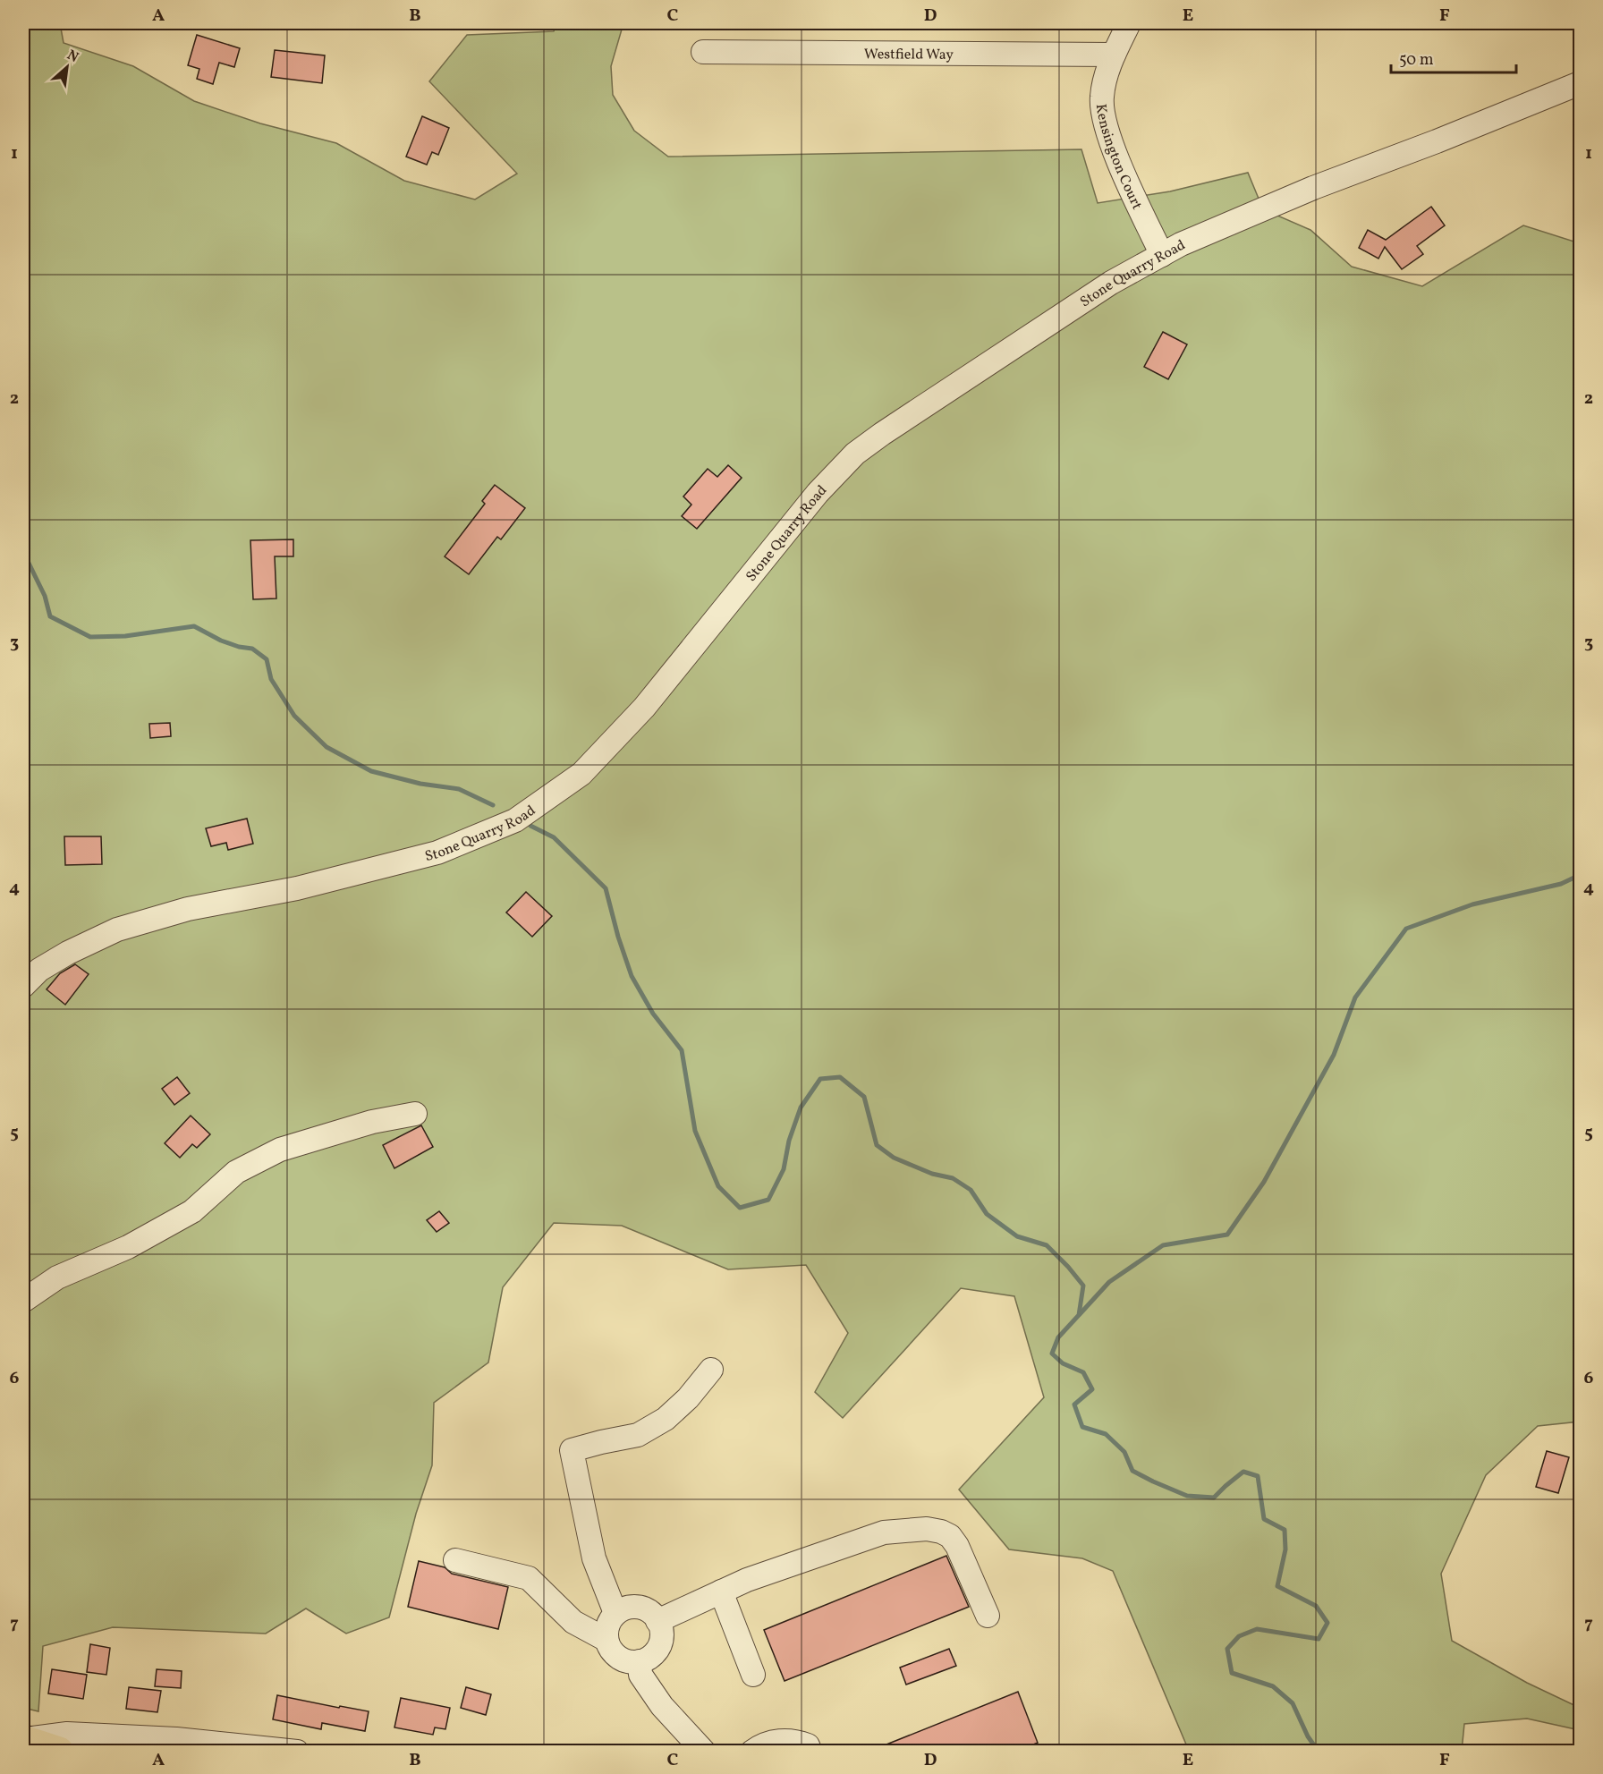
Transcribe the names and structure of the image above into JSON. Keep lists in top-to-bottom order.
{
  "streets": {
    "street": ["Westfield Way", "Kensington Court", "Stone Quarry Road"]
  },
  "crossings": [
    ["Westfield Way", "Kensington Court"],
    ["Kensington Court", "Stone Quarry Road"]
  ],
  "scale_bar": "50 m",
  "north": "top right",
  "grid": {
    "columns": [
      "A",
      "B",
      "C",
      "D",
      "E",
      "F"
    ],
    "rows": [
      "1",
      "2",
      "3",
      "4",
      "5",
      "6",
      "7"
    ]
  }
}
